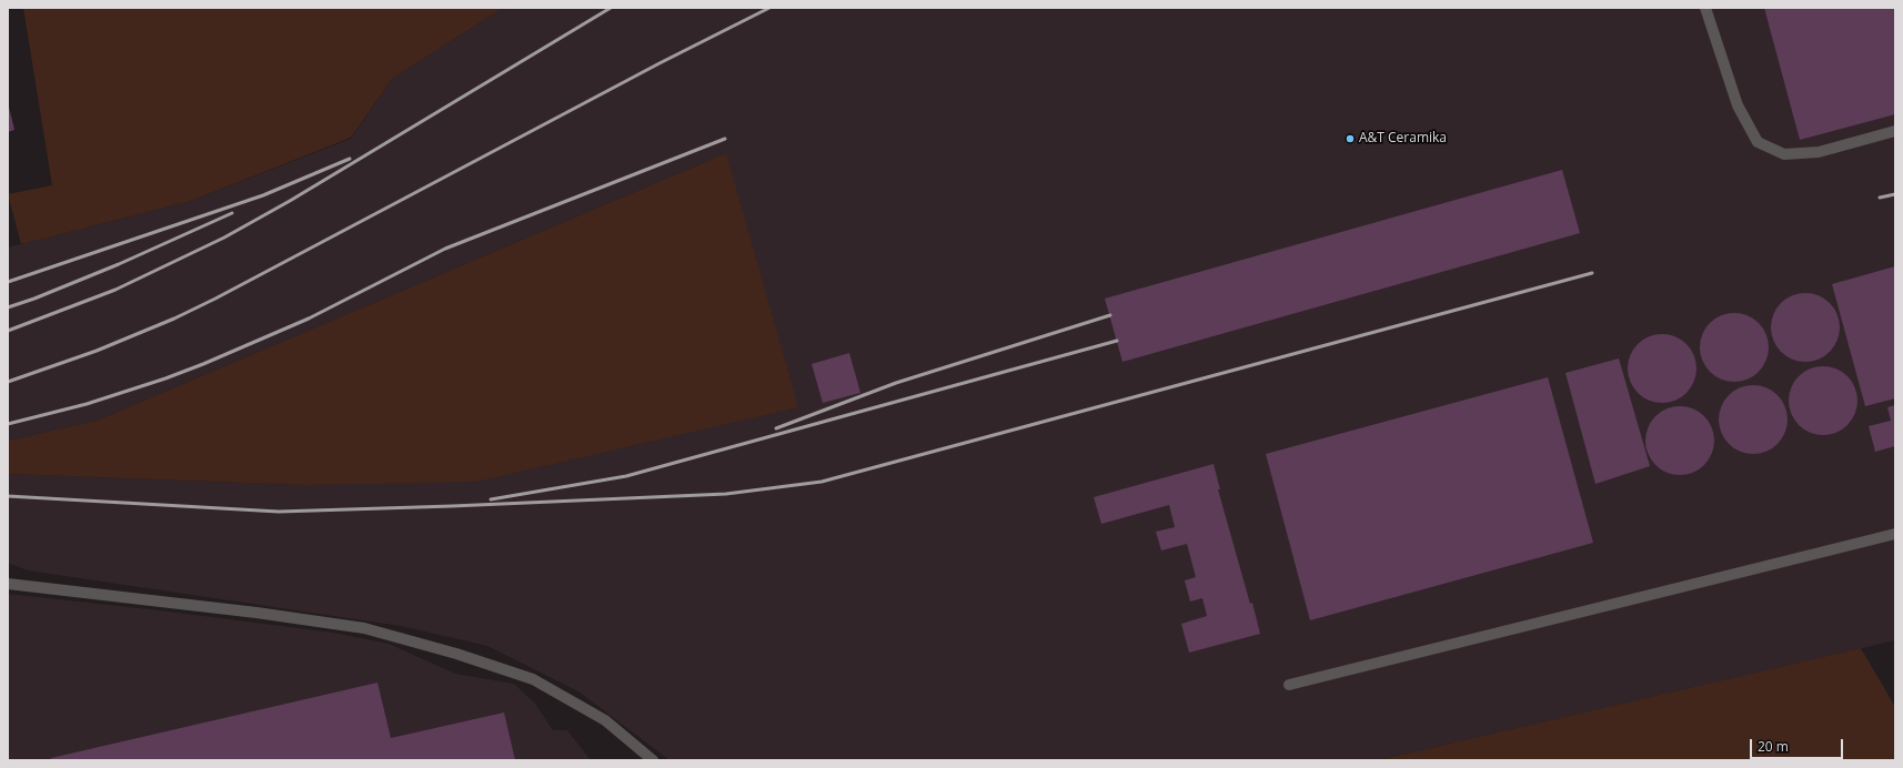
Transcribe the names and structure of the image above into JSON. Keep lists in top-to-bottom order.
{
  "places": ["A&T Ceramika"],
  "scale_bar": "20 m"
}
